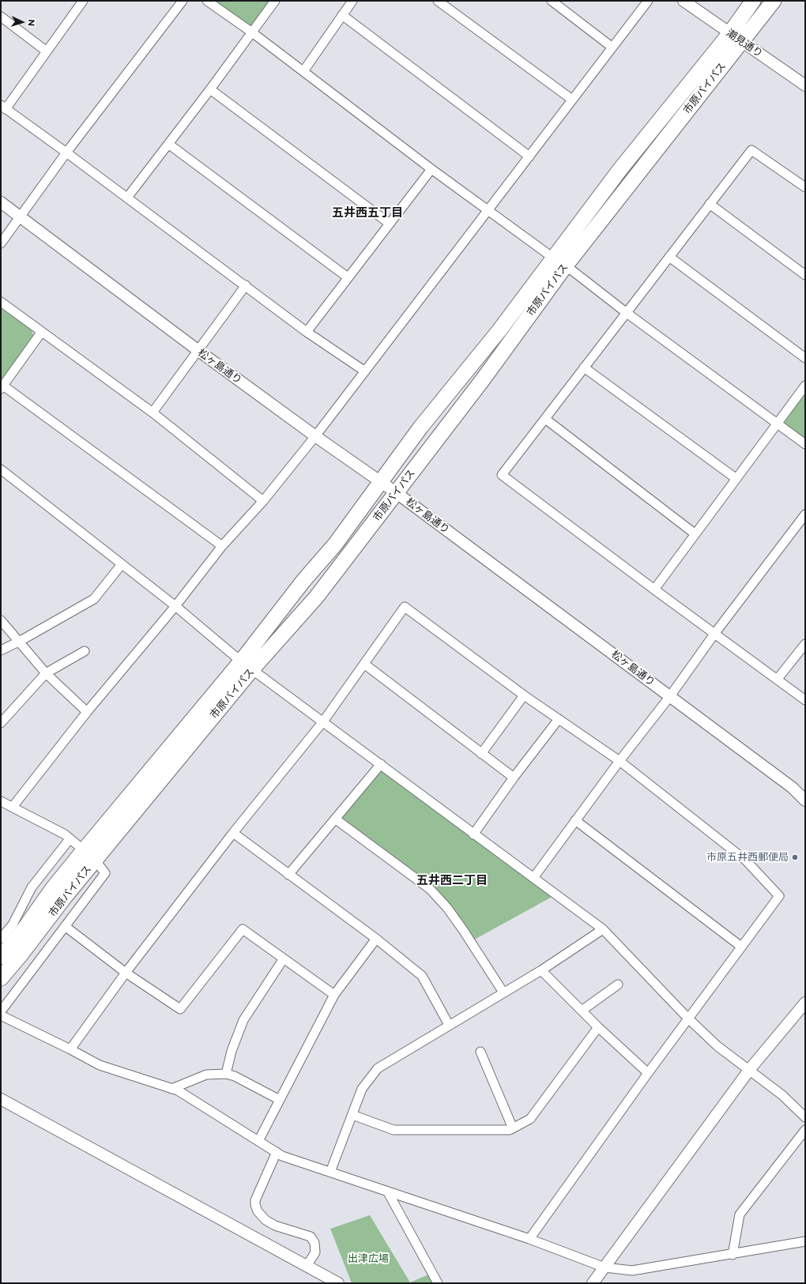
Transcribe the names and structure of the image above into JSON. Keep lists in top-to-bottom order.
{
  "streets": {
    "highway": ["市原バイパス"],
    "street": ["潮見通り", "松ヶ島通り"]
  },
  "crossings": [
    ["潮見通り", "市原バイパス"],
    ["市原バイパス", "松ヶ島通り"]
  ],
  "districts": ["五井西五丁目", "五井西二丁目"],
  "parks": ["出津広場"],
  "places": ["市原五井西郵便局"],
  "north": "right"
}
